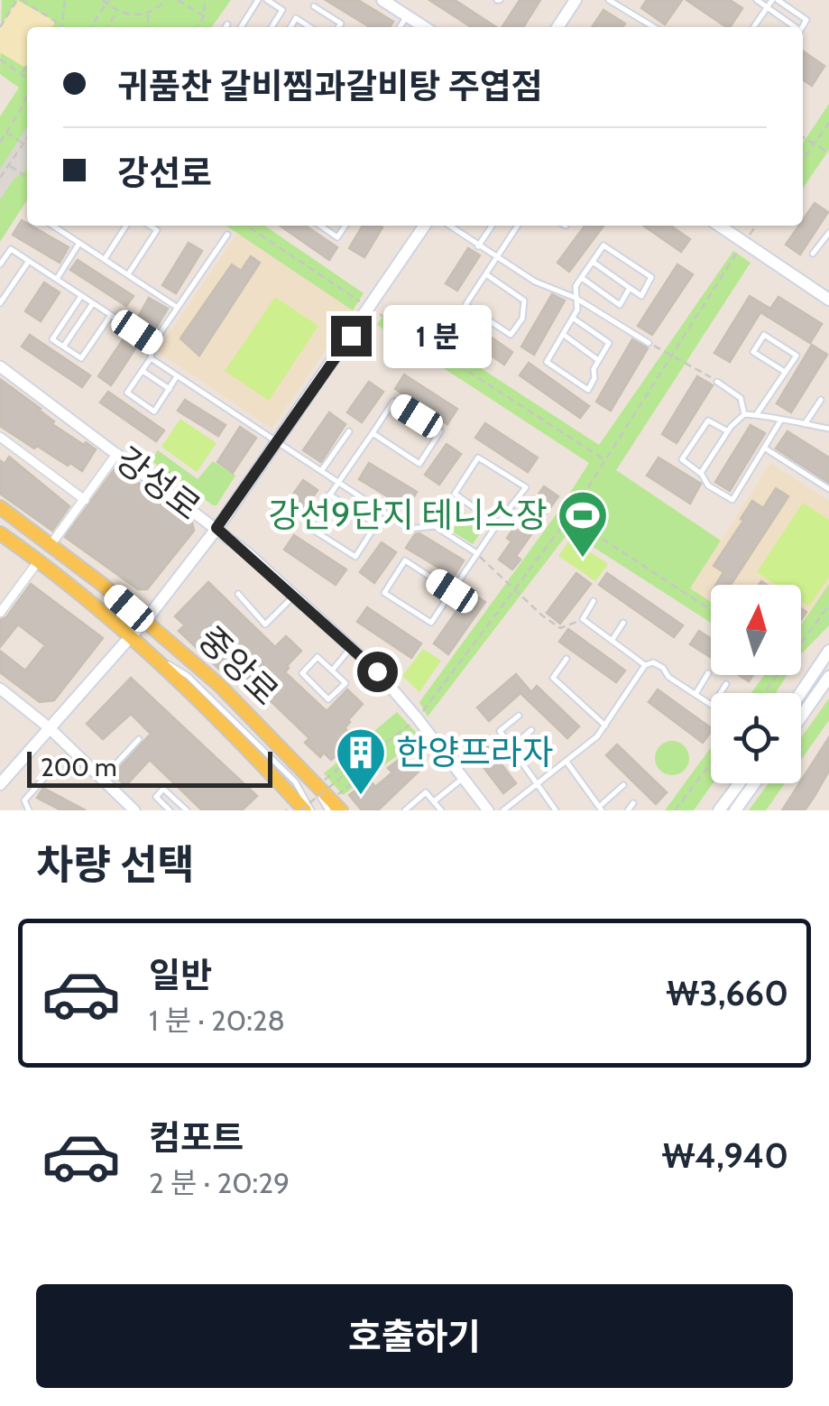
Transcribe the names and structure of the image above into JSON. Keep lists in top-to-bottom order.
{
  "streets": {
    "main road": ["중앙로"],
    "street": ["강성로"]
  },
  "places": {
    "sports": ["강선9단지 테니스장"],
    "building": ["한양프라자"]
  },
  "scale_bar": "200 m",
  "north": "top",
  "page": {
    "banner": ["귀품찬 갈비찜과갈비탕 주엽점", "강선로"],
    "bubble": "1 분",
    "scale": "200 m",
    "heading": "차량 선택",
    "list": [
      {
        "name": "일반",
        "note": "1 분 · 20:28",
        "value": "₩3,660"
      },
      {
        "name": "컴포트",
        "note": "2 분 · 20:29",
        "value": "₩4,940"
      }
    ],
    "buttons": "호출하기"
  }
}
